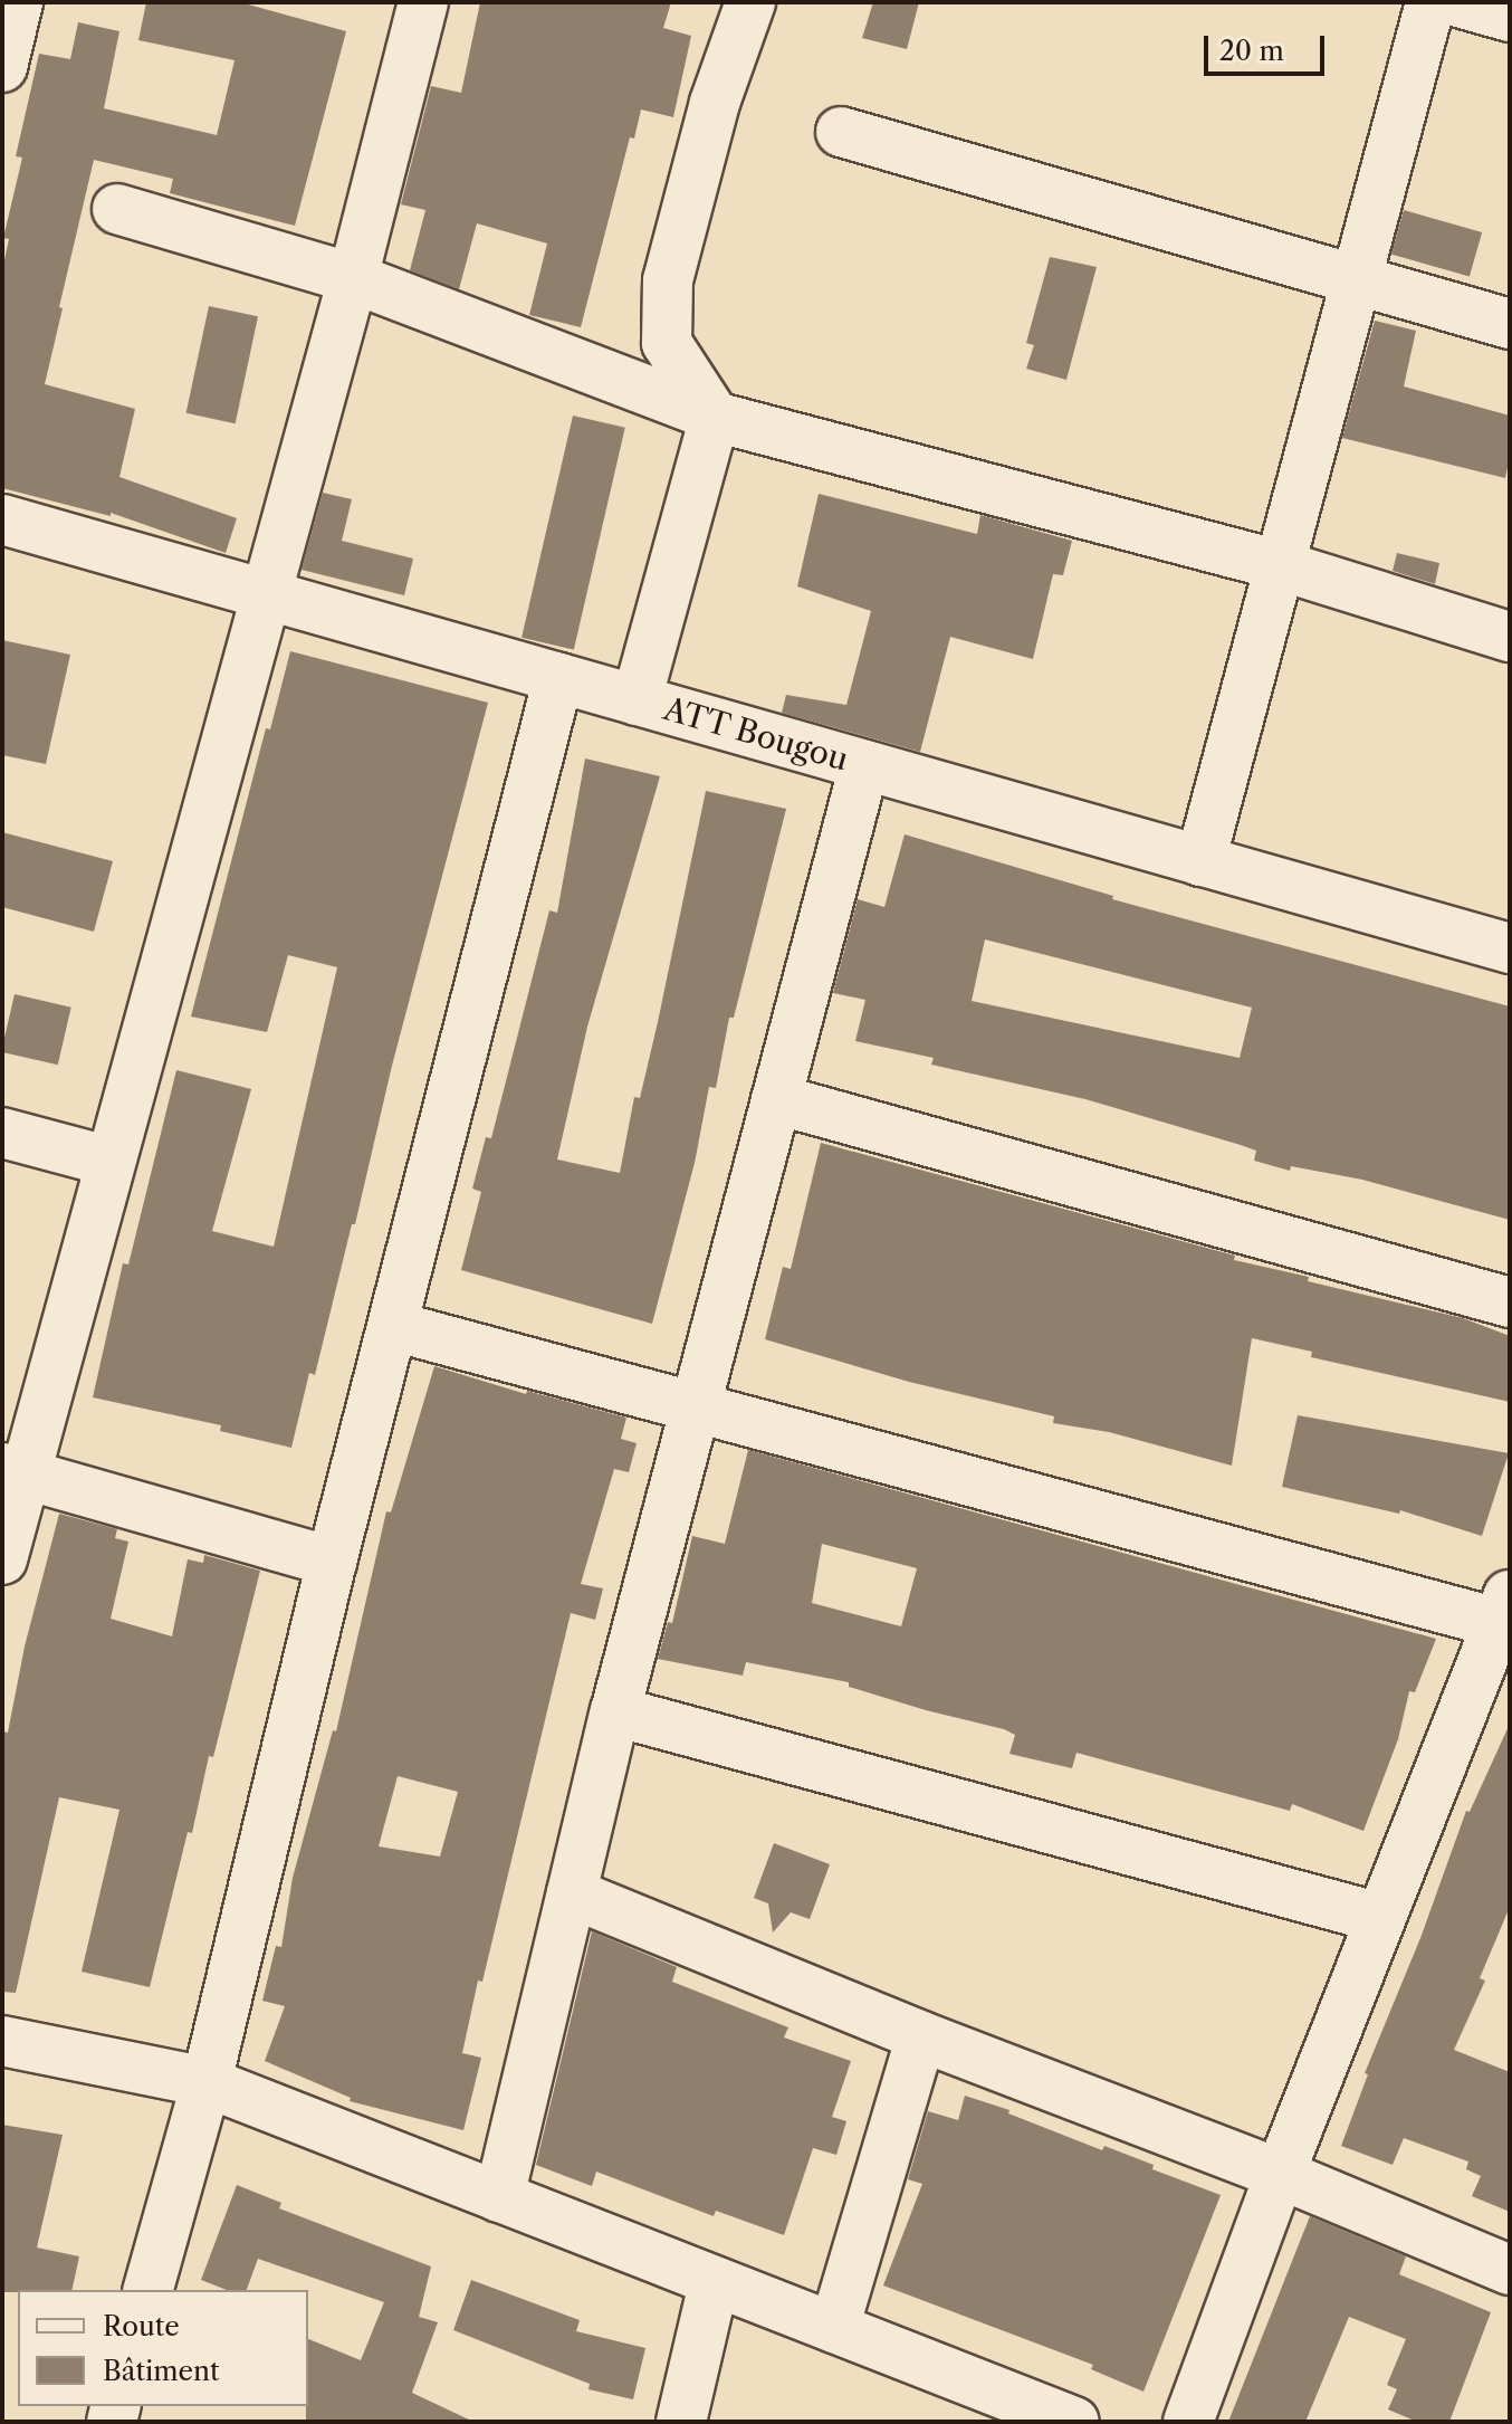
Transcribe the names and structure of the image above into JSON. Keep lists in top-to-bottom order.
{
  "streets": {
    "street": ["ATT Bougou"]
  },
  "legend": ["Route", "Bâtiment"],
  "scale_bar": "20 m"
}
